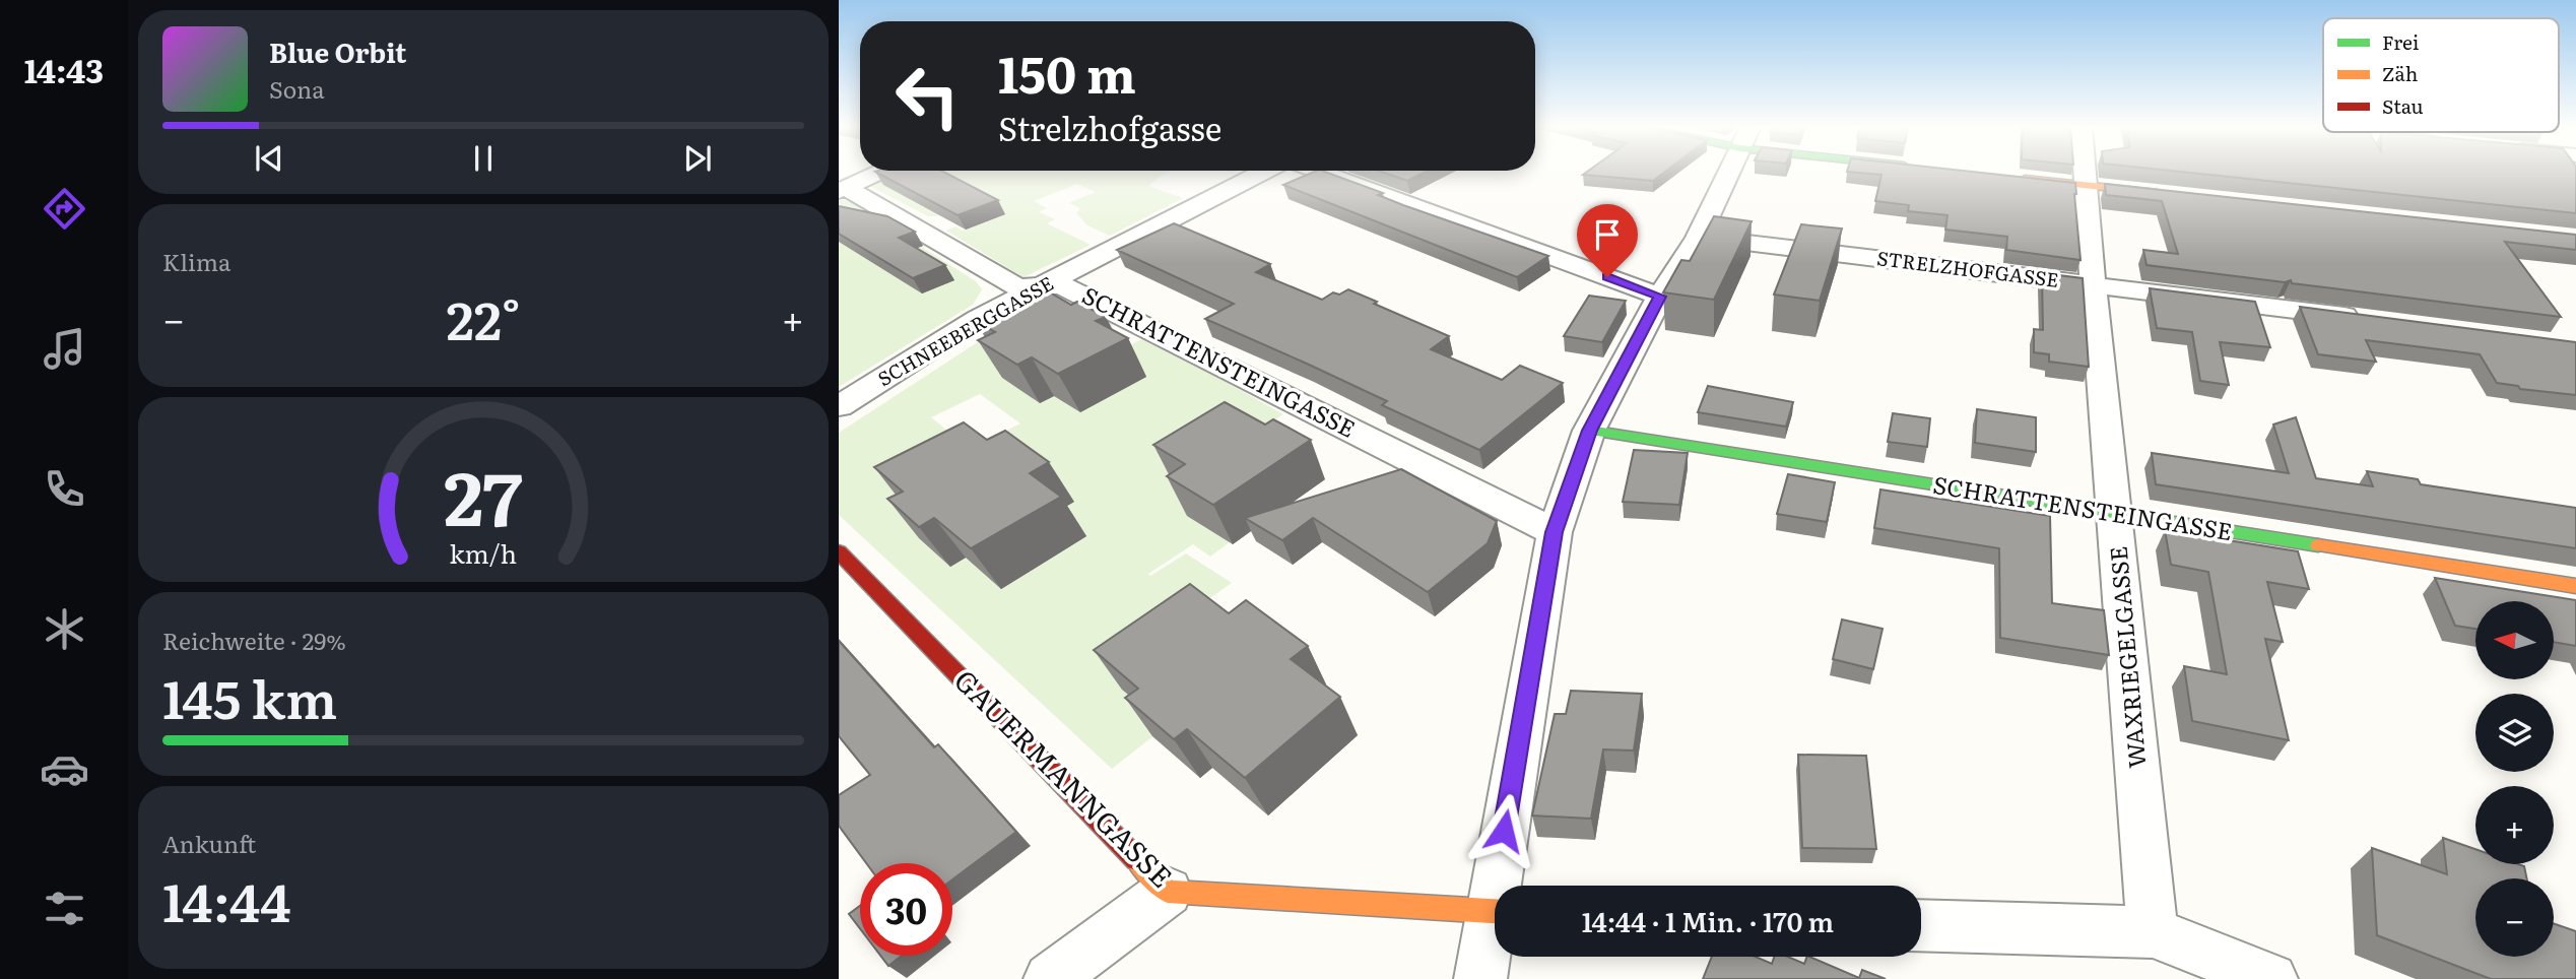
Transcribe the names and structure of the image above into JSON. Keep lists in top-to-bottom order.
{
  "streets": {
    "street": [
      "STRELZHOFGASSE",
      "SCHNEEBERGGASSE",
      "SCHRATTENSTEINGASSE",
      "WAXRIEGELGASSE",
      "GAUERMANNGASSE"
    ]
  },
  "crossings": [
    ["STRELZHOFGASSE", "WAXRIEGELGASSE"],
    ["SCHNEEBERGGASSE", "SCHRATTENSTEINGASSE"],
    ["SCHRATTENSTEINGASSE", "WAXRIEGELGASSE"]
  ],
  "legend": ["Frei", "Zäh", "Stau"],
  "north": "left",
  "page": {
    "tabs": "14:43",
    "turn": ["150 m", "Strelzhofgasse"],
    "song": ["Blue Orbit", "Sona"],
    "tile": [
      "Klima",
      ["Reichweite · 29%", "145 km"],
      ["Ankunft", "14:44"]
    ],
    "heat": ["−", "22°", "+"],
    "map_buttons": ["+", "−"],
    "limit": "30",
    "trip": "14:44 · 1 Min. · 170 m",
    "gauge": ["27", "km/h"]
  }
}
